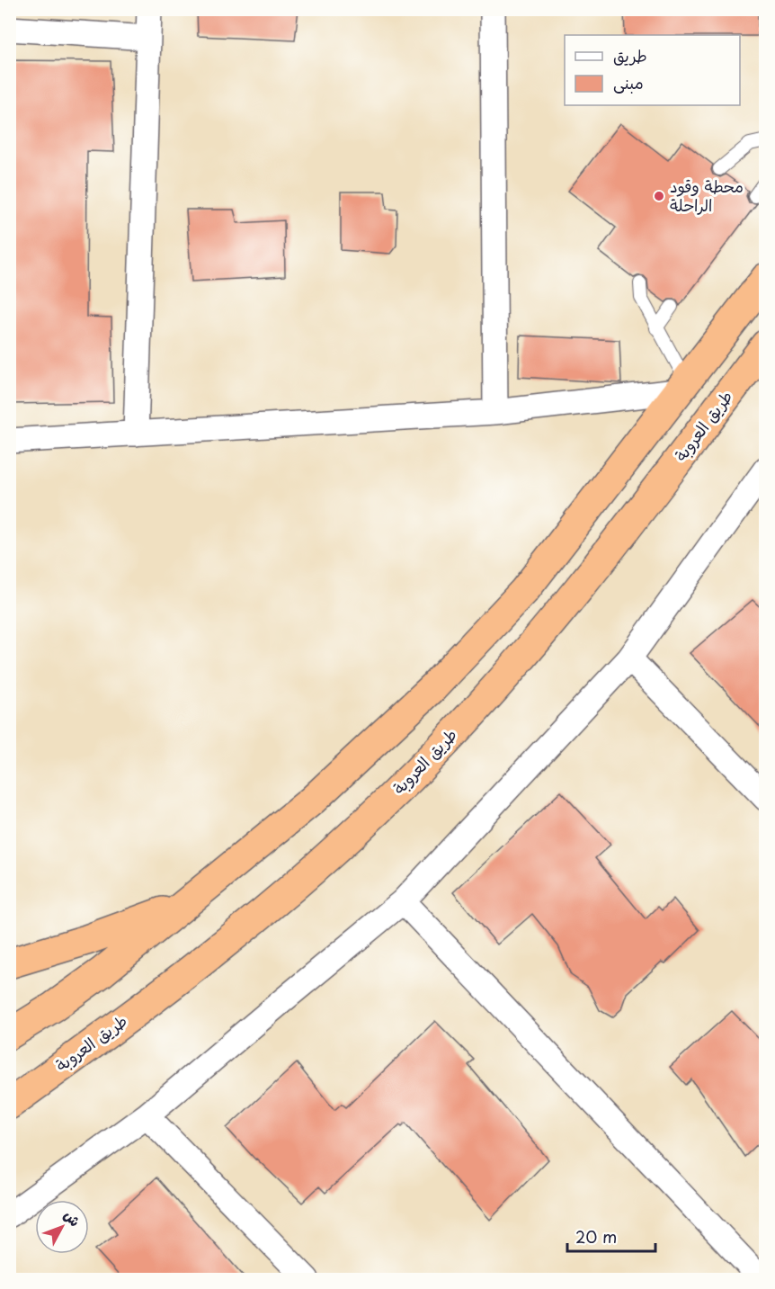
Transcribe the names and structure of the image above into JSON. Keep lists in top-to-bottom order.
{
  "streets": {
    "highway": ["طريق العروبة"]
  },
  "places": ["محطة وقود الراحلة"],
  "legend": ["طريق", "مبنى"],
  "scale_bar": "20 m",
  "north": "top right"
}
